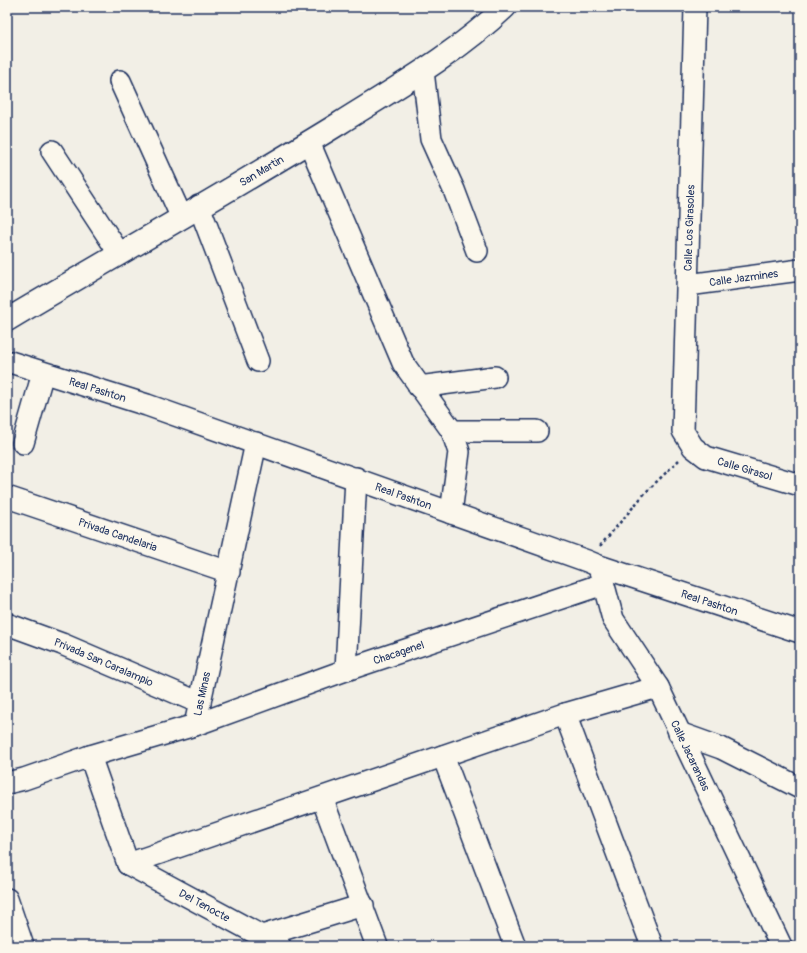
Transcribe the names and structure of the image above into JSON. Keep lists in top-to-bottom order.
{
  "streets": {
    "street": [
      "San Martin",
      "Calle Los Girasoles",
      "Calle Jazmines",
      "Real Pashton",
      "Calle Girasol",
      "Privada Candelaria",
      "Chacagenel",
      "Privada San Caralampio",
      "Las Minas",
      "Calle Jacarandas",
      "Del Tenocte"
    ]
  },
  "crossings": [
    ["Calle Los Girasoles", "Calle Jazmines"],
    ["Calle Los Girasoles", "Calle Girasol"],
    ["Real Pashton", "Chacagenel"],
    ["Real Pashton", "Las Minas"],
    ["Real Pashton", "Calle Jacarandas"],
    ["Privada Candelaria", "Las Minas"],
    ["Chacagenel", "Las Minas"],
    ["Chacagenel", "Calle Jacarandas"],
    ["Privada San Caralampio", "Las Minas"]
  ]
}
